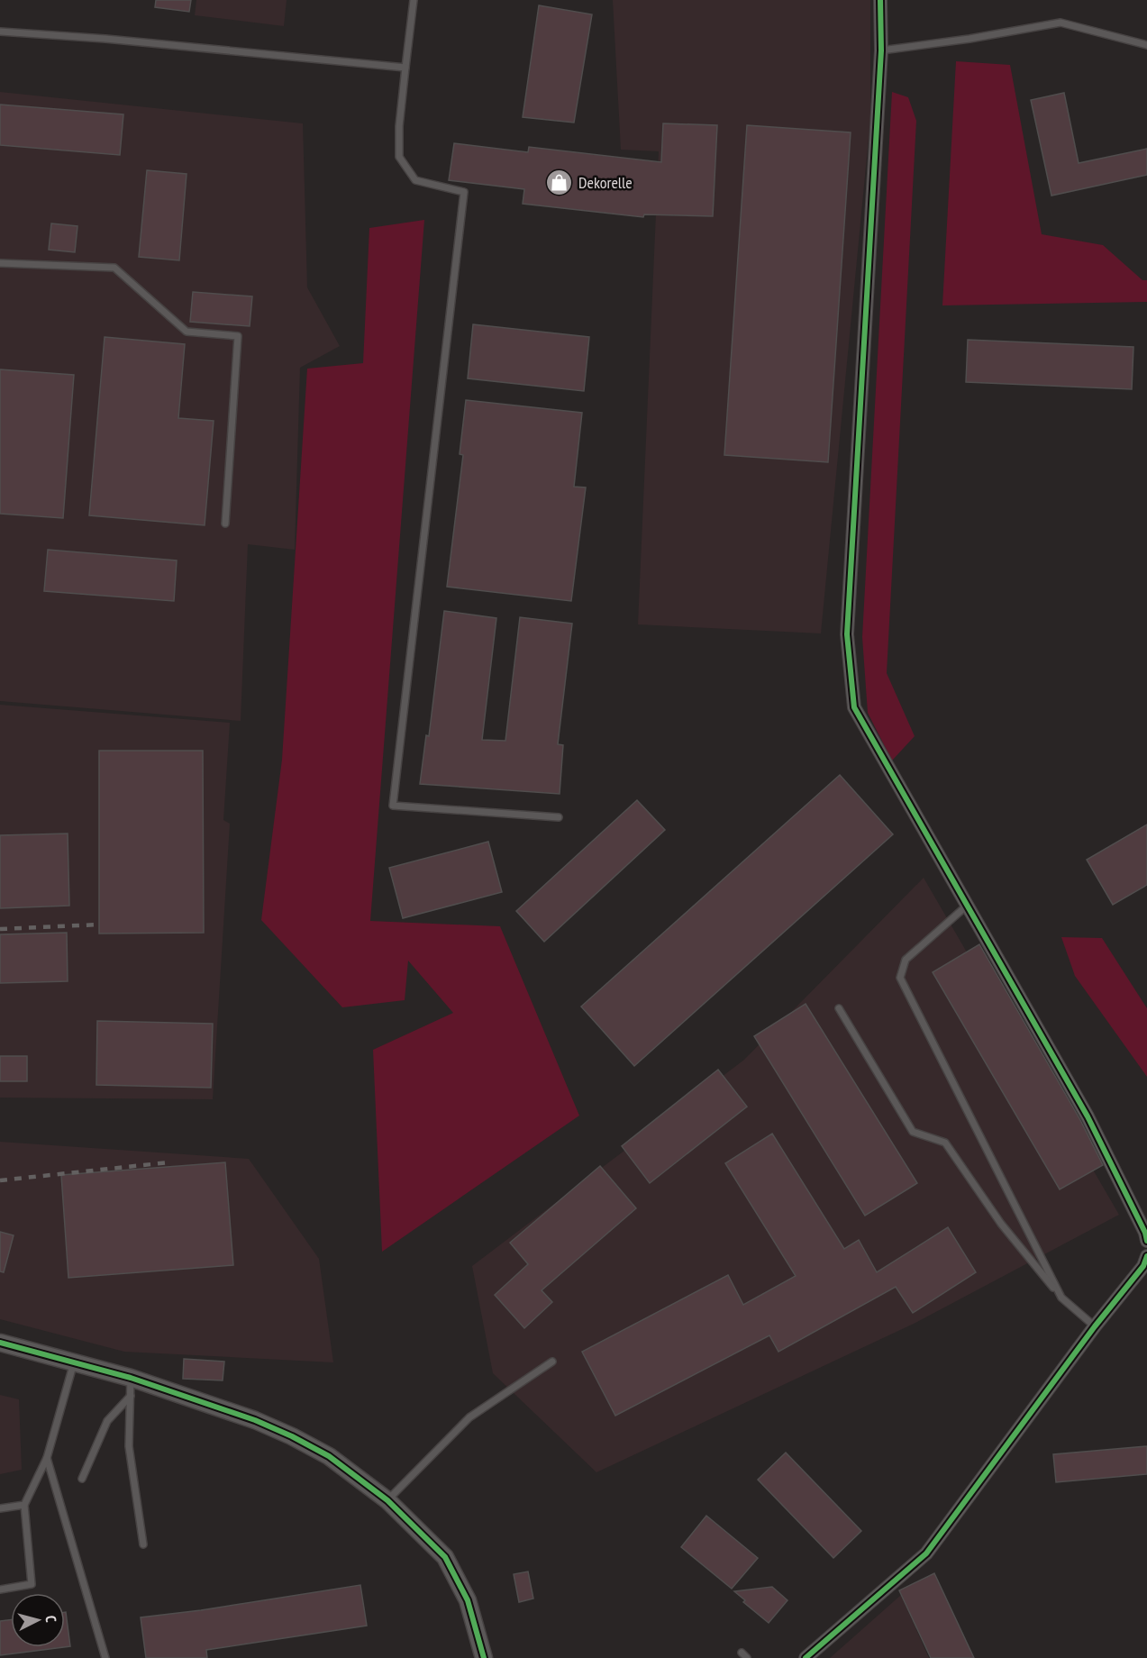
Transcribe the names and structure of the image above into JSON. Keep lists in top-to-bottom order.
{
  "places": {
    "shop": ["Dekorelle"]
  },
  "north": "right"
}
